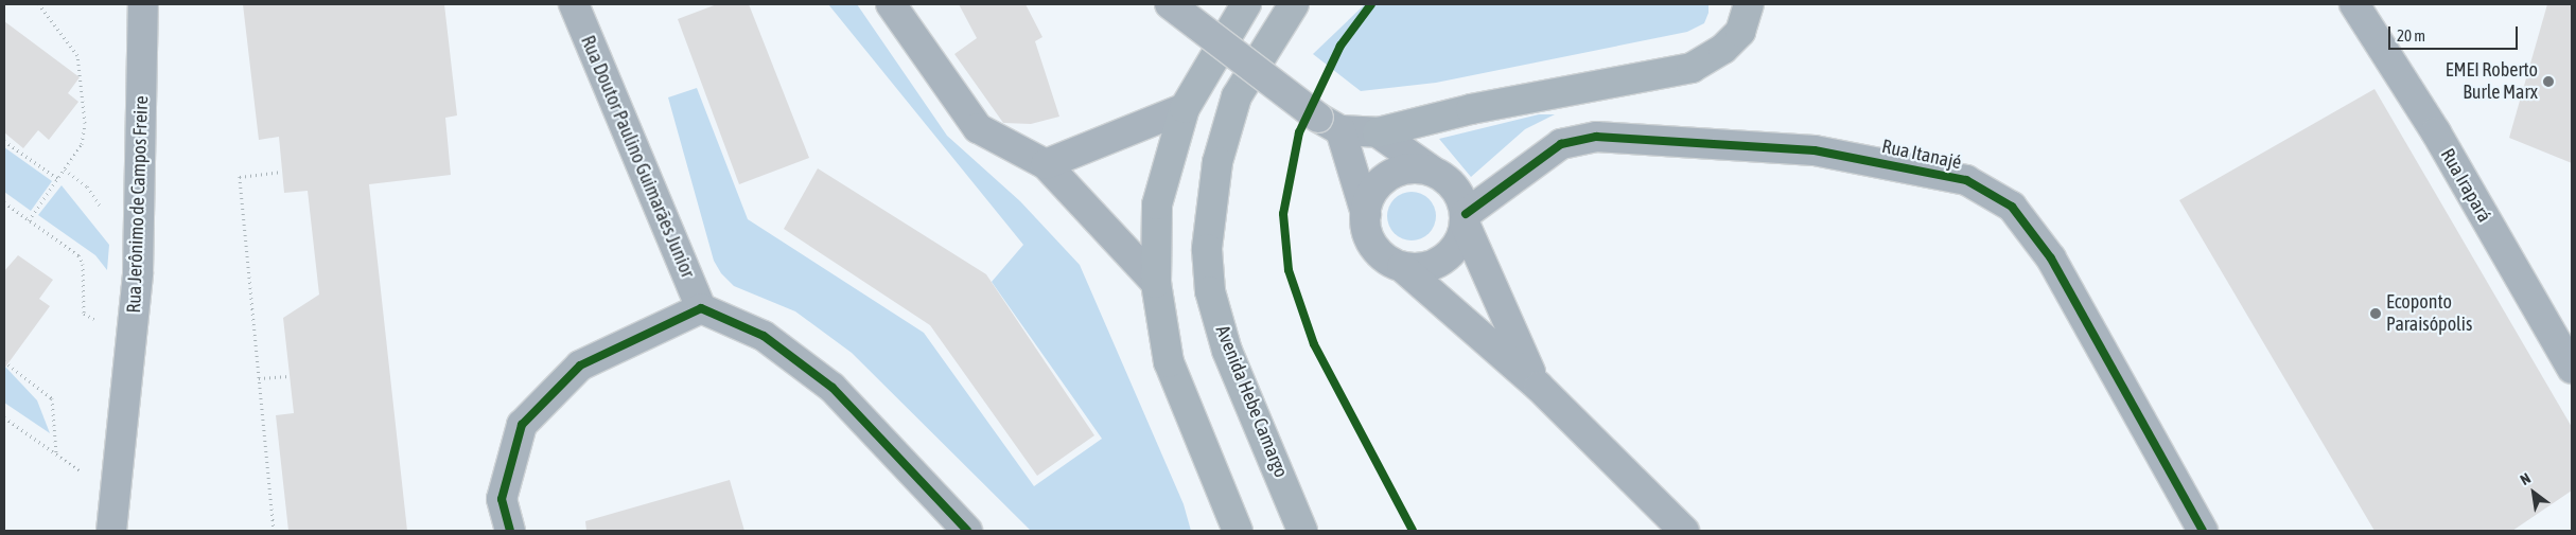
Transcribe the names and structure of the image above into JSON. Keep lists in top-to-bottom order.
{
  "streets": {
    "main road": ["Avenida Hebe Camargo"],
    "street": [
      "Rua Itanajé",
      "Rua Doutor Paulino Guimarães Junior",
      "Rua Irapará",
      "Rua Jerônimo de Campos Freire"
    ]
  },
  "places": ["EMEI Roberto Burle Marx", "Ecoponto Paraisópolis"],
  "scale_bar": "20 m",
  "north": "top left"
}
